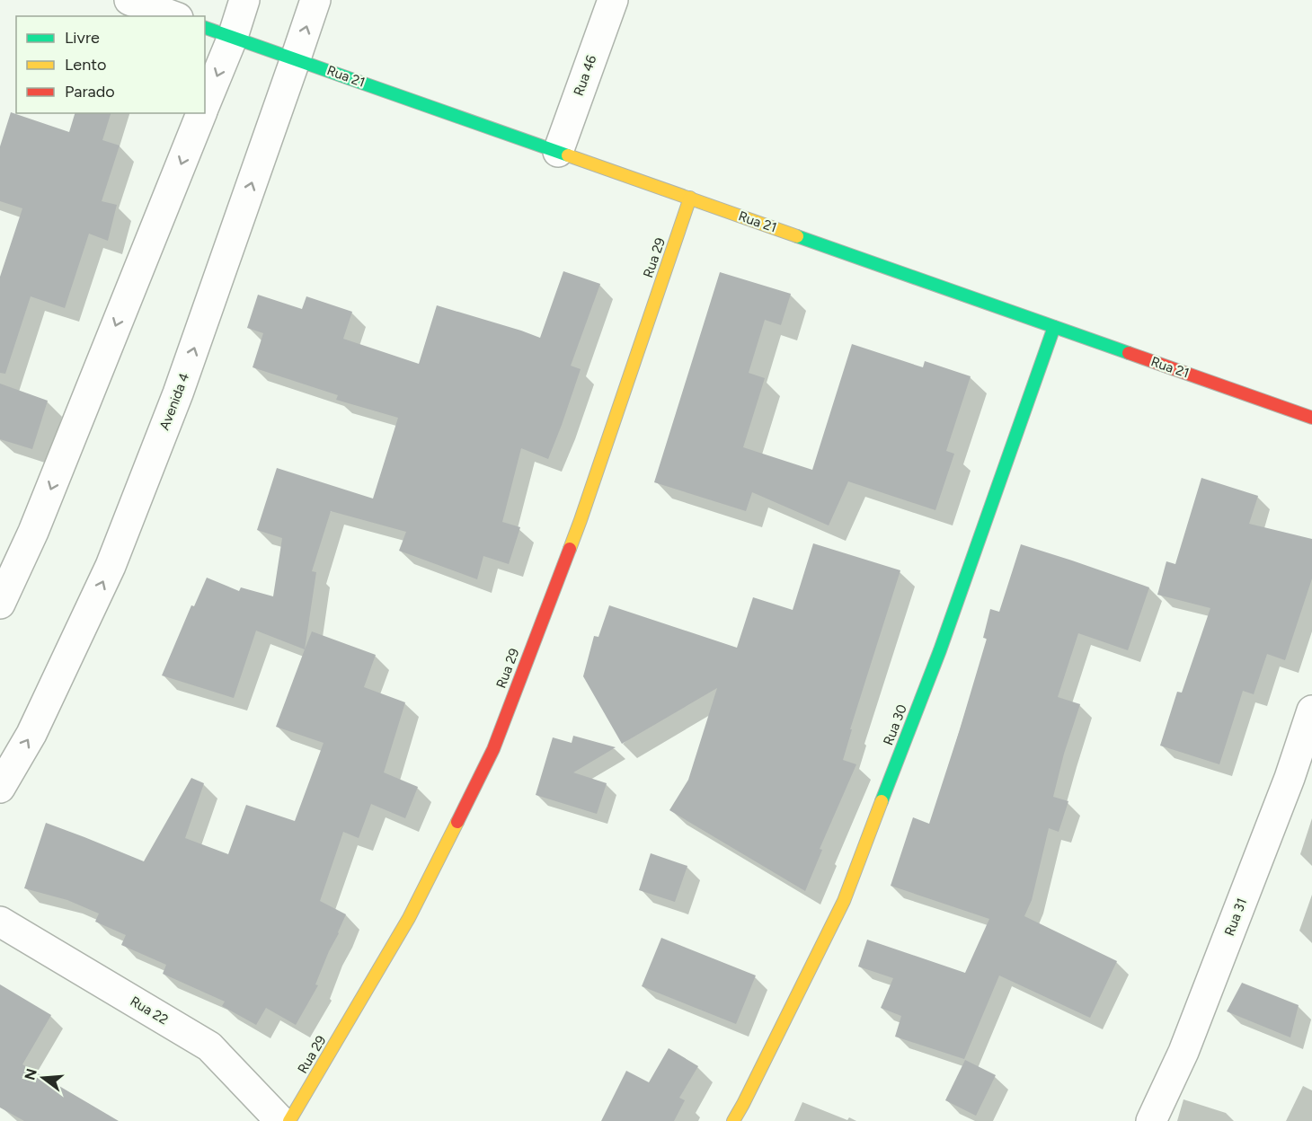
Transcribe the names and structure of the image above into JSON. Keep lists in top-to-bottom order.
{
  "streets": {
    "street": [
      "Rua 46",
      "Rua 21",
      "Rua 29",
      "Avenida 4",
      "Rua 30",
      "Rua 31",
      "Rua 22"
    ]
  },
  "crossings": [
    ["Rua 46", "Rua 21"],
    ["Rua 21", "Rua 29"],
    ["Rua 21", "Avenida 4"],
    ["Rua 21", "Rua 30"]
  ],
  "legend": ["Livre", "Lento", "Parado"],
  "north": "left"
}
